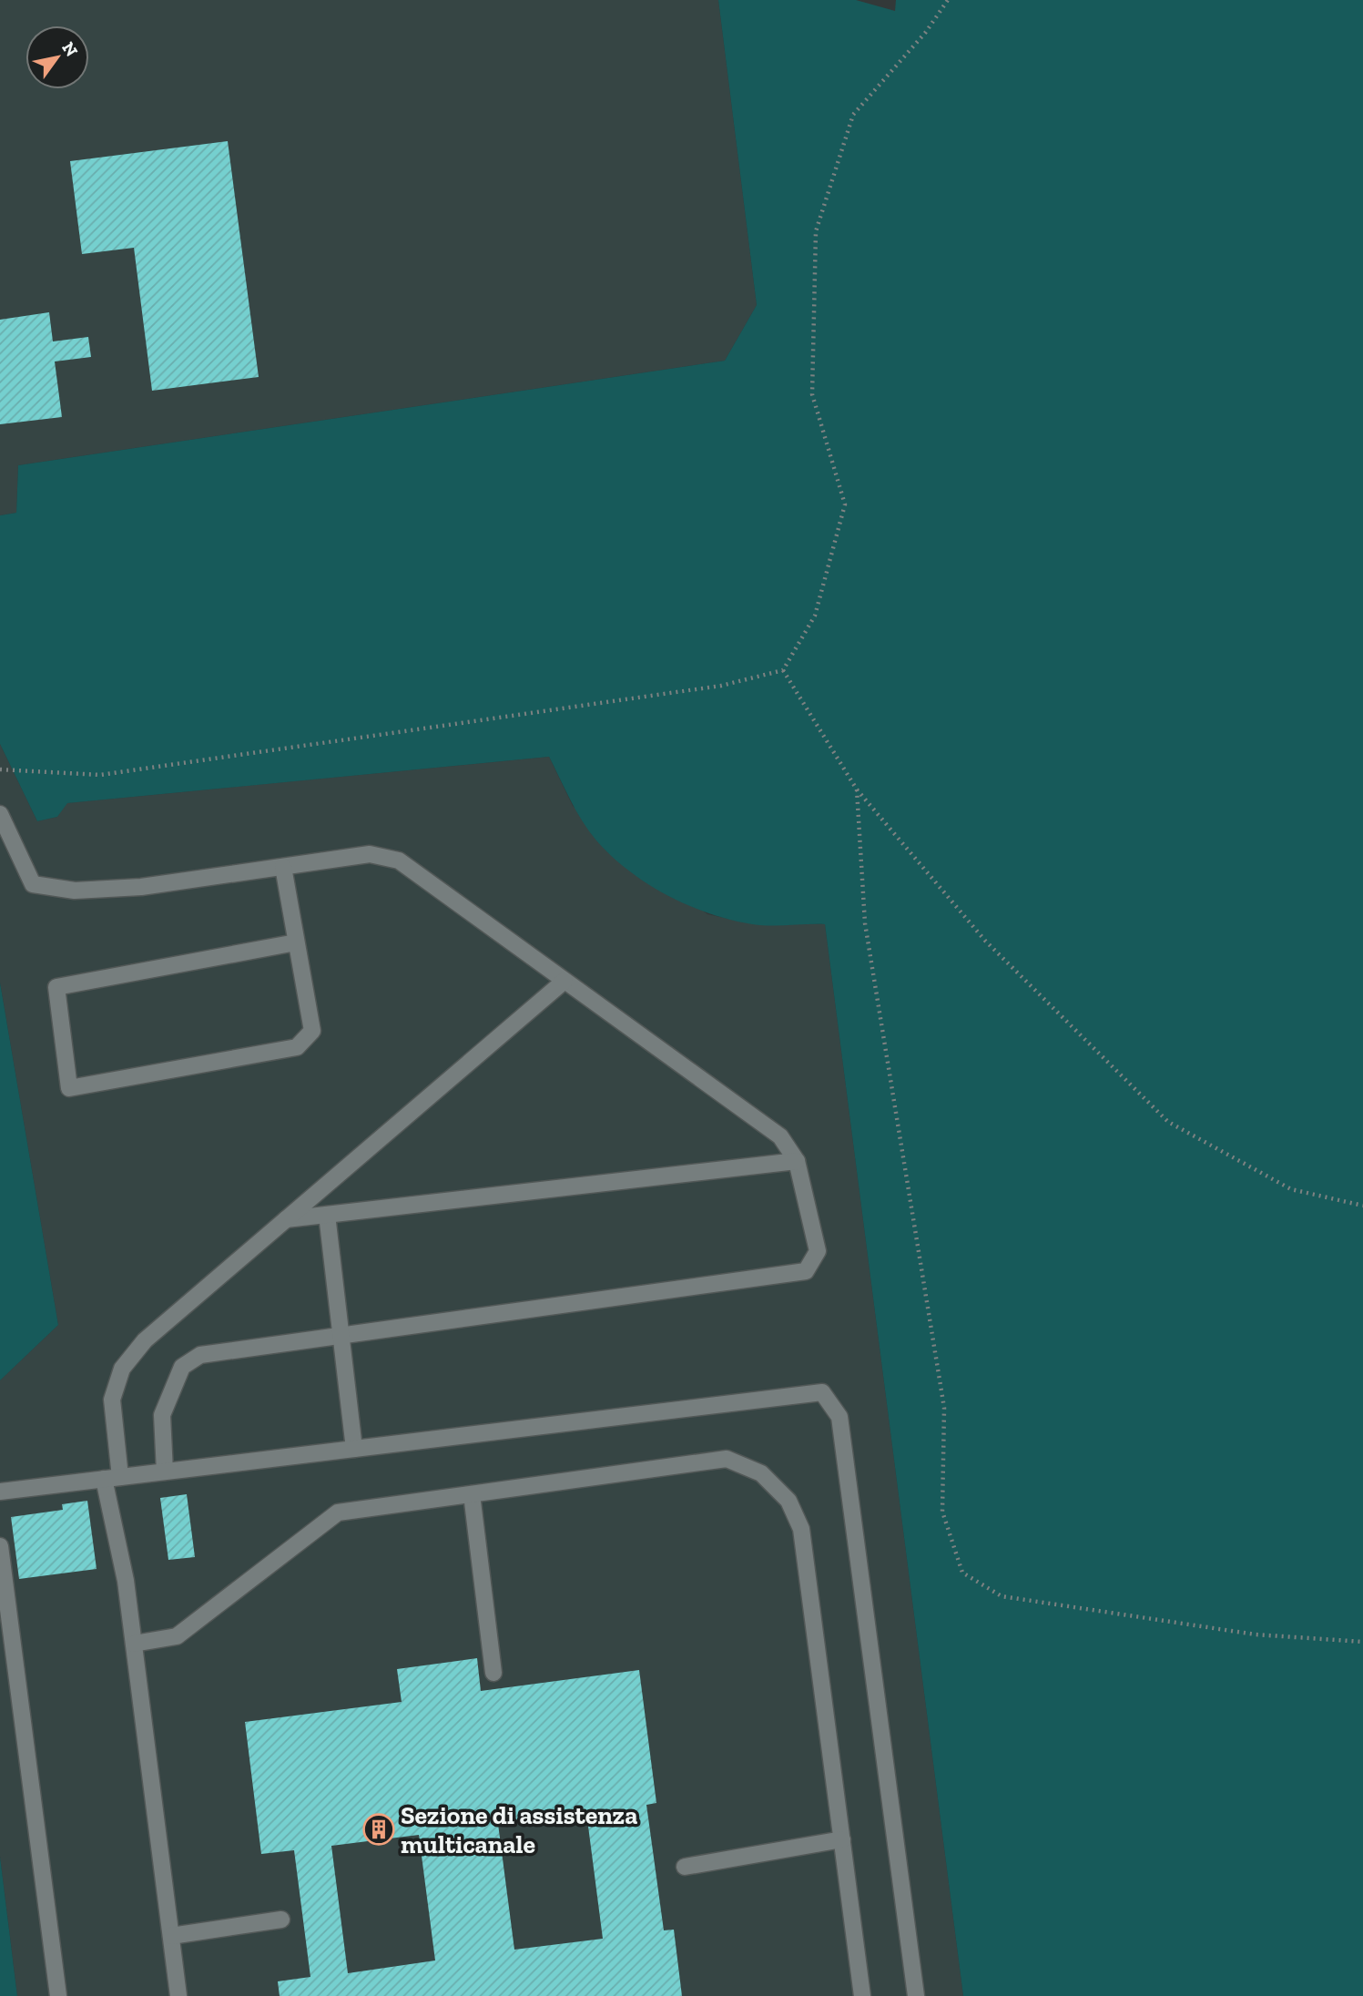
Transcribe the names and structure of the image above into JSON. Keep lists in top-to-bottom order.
{
  "places": {
    "building": ["Sezione di assistenza multicanale"]
  },
  "north": "top right"
}
